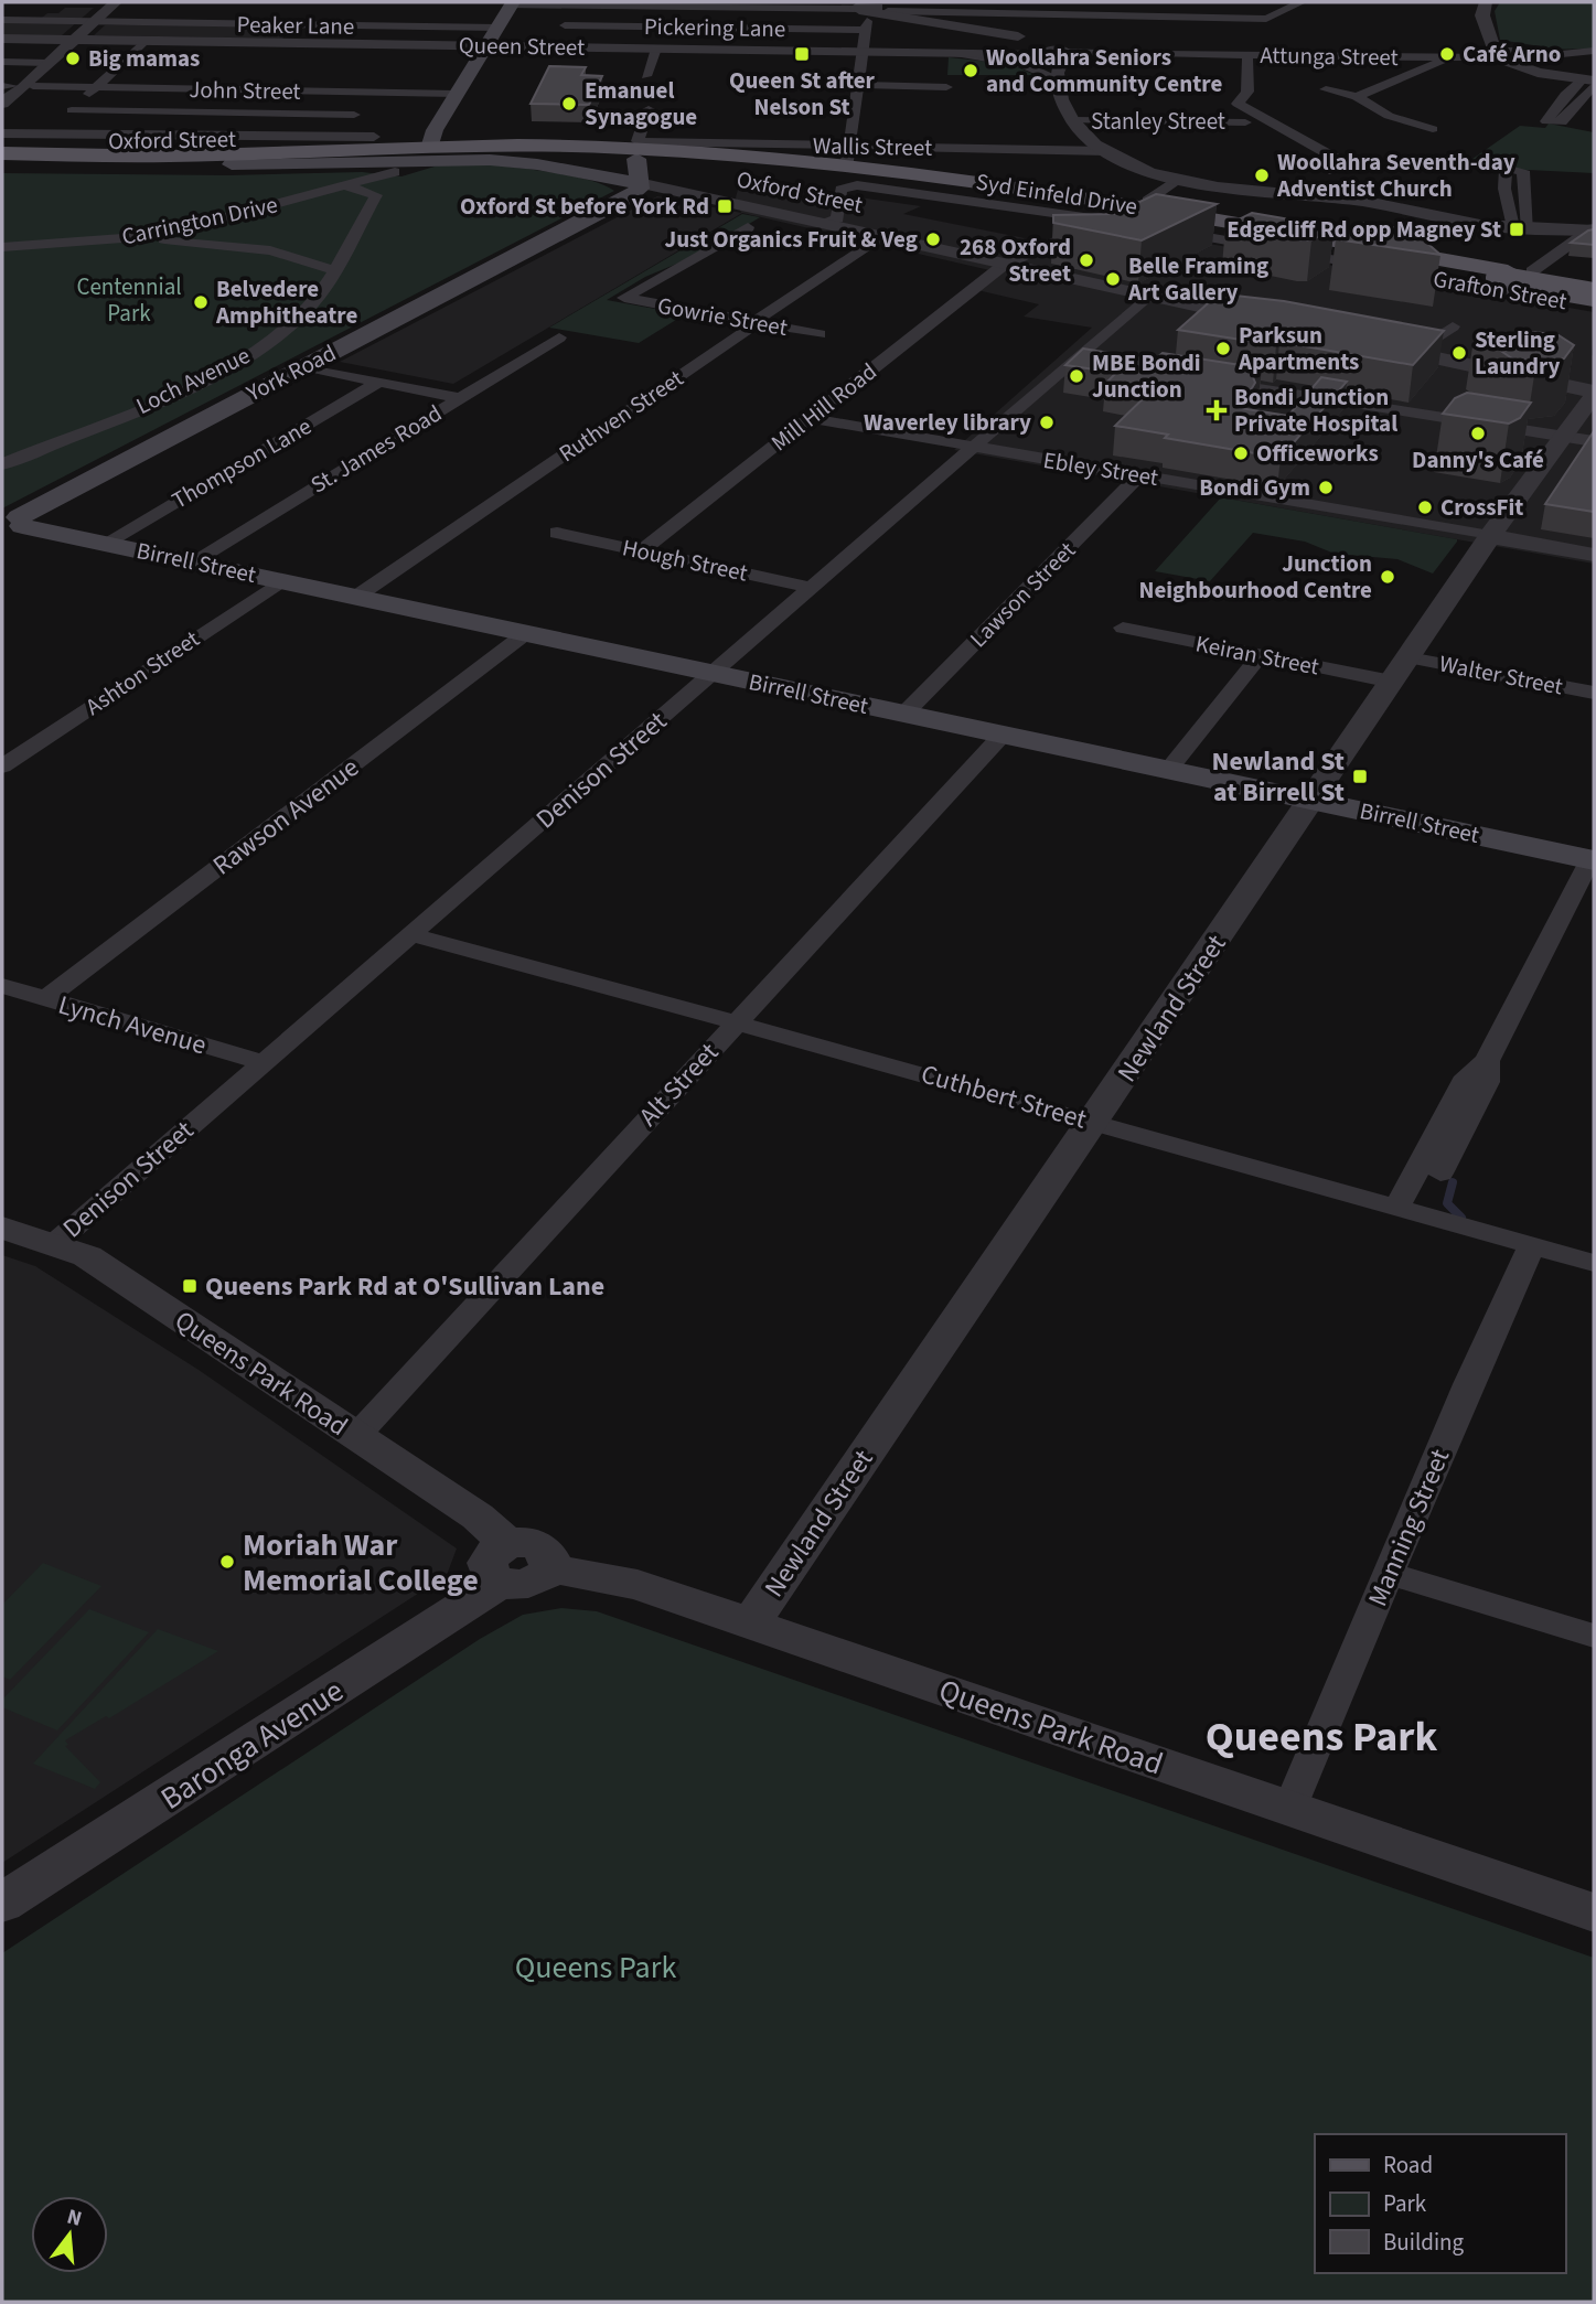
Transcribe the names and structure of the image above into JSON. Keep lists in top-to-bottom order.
{
  "streets": {
    "main road": [
      "Oxford Street",
      "Syd Einfeld Drive",
      "York Road",
      "Birrell Street"
    ],
    "street": [
      "Peaker Lane",
      "Pickering Lane",
      "Queen Street",
      "Attunga Street",
      "John Street",
      "Stanley Street",
      "Wallis Street",
      "Carrington Drive",
      "Grafton Street",
      "Gowrie Street",
      "Loch Avenue",
      "Mill Hill Road",
      "Ruthven Street",
      "St. James Road",
      "Thompson Lane",
      "Ebley Street",
      "Hough Street",
      "Lawson Street",
      "Keiran Street",
      "Ashton Street",
      "Walter Street",
      "Denison Street",
      "Rawson Avenue",
      "Newland Street",
      "Lynch Avenue",
      "Alt Street",
      "Cuthbert Street",
      "Queens Park Road",
      "Manning Street",
      "Baronga Avenue"
    ]
  },
  "crossings": [
    ["Oxford Street", "Wallis Street"],
    ["Oxford Street", "Syd Einfeld Drive"],
    ["Oxford Street", "York Road"],
    ["Oxford Street", "Mill Hill Road"],
    ["Oxford Street", "Ruthven Street"],
    ["Oxford Street", "Denison Street"],
    ["Wallis Street", "Syd Einfeld Drive"],
    ["Wallis Street", "York Road"],
    ["Syd Einfeld Drive", "Grafton Street"],
    ["Syd Einfeld Drive", "York Road"],
    ["Carrington Drive", "Loch Avenue"],
    ["Gowrie Street", "Ruthven Street"],
    ["York Road", "Birrell Street"],
    ["Mill Hill Road", "Ebley Street"],
    ["Mill Hill Road", "Hough Street"],
    ["Ruthven Street", "Birrell Street"],
    ["St. James Road", "Birrell Street"],
    ["Thompson Lane", "Birrell Street"],
    ["Ebley Street", "Lawson Street"],
    ["Ebley Street", "Denison Street"],
    ["Ebley Street", "Newland Street"],
    ["Hough Street", "Denison Street"],
    ["Birrell Street", "Lawson Street"],
    ["Birrell Street", "Ashton Street"],
    ["Birrell Street", "Denison Street"],
    ["Birrell Street", "Rawson Avenue"],
    ["Birrell Street", "Newland Street"],
    ["Birrell Street", "Alt Street"],
    ["Keiran Street", "Newland Street"],
    ["Walter Street", "Newland Street"],
    ["Denison Street", "Lynch Avenue"],
    ["Denison Street", "Cuthbert Street"],
    ["Denison Street", "Queens Park Road"],
    ["Rawson Avenue", "Lynch Avenue"],
    ["Newland Street", "Cuthbert Street"],
    ["Newland Street", "Queens Park Road"],
    ["Alt Street", "Cuthbert Street"],
    ["Alt Street", "Queens Park Road"],
    ["Cuthbert Street", "Manning Street"],
    ["Queens Park Road", "Manning Street"],
    ["Queens Park Road", "Baronga Avenue"]
  ],
  "districts": ["Queens Park"],
  "parks": ["Centennial Park", "Queens Park"],
  "places": {
    "transit": [
      "Queen St after Nelson St",
      "Oxford St before York Rd",
      "Edgecliff Rd opp Magney St",
      "Newland St at Birrell St",
      "Queens Park Rd at O'Sullivan Lane"
    ],
    "other": [
      "Café Arno",
      "Big mamas",
      "Woollahra Seniors and Community Centre",
      "Emanuel Synagogue",
      "Woollahra Seventh-day Adventist Church",
      "Just Organics Fruit & Veg",
      "268 Oxford Street",
      "Belle Framing Art Gallery",
      "Belvedere Amphitheatre",
      "Parksun Apartments",
      "Sterling Laundry",
      "MBE Bondi Junction",
      "Waverley library",
      "Danny's Café",
      "Officeworks",
      "Bondi Gym",
      "CrossFit",
      "Junction Neighbourhood Centre",
      "Moriah War Memorial College"
    ],
    "health": ["Bondi Junction Private Hospital"]
  },
  "legend": ["Road", "Park", "Building"],
  "north": "top"
}
